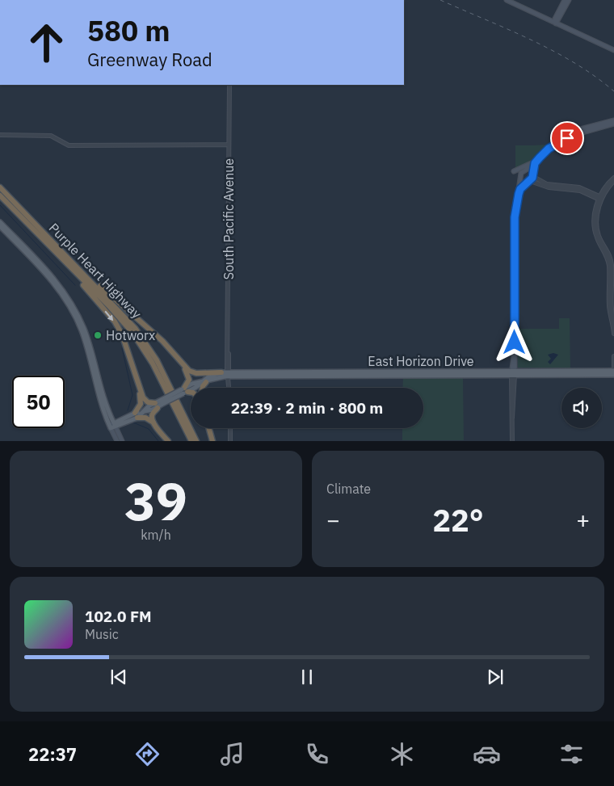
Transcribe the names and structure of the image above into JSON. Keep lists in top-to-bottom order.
{
  "streets": {
    "highway": ["Purple Heart Highway"],
    "main road": ["East Horizon Drive"],
    "street": ["South Pacific Avenue"]
  },
  "crossings": [
    ["South Pacific Avenue", "East Horizon Drive"]
  ],
  "places": ["Hotworx"],
  "page": {
    "turn": ["580 m", "Greenway Road"],
    "limit": "50",
    "trip": "22:39 · 2 min · 800 m",
    "tile": [
      ["39", "km/h"],
      "Climate"
    ],
    "heat": ["−", "22°", "+"],
    "song": ["102.0 FM", "Music"],
    "tabs": "22:37"
  }
}
